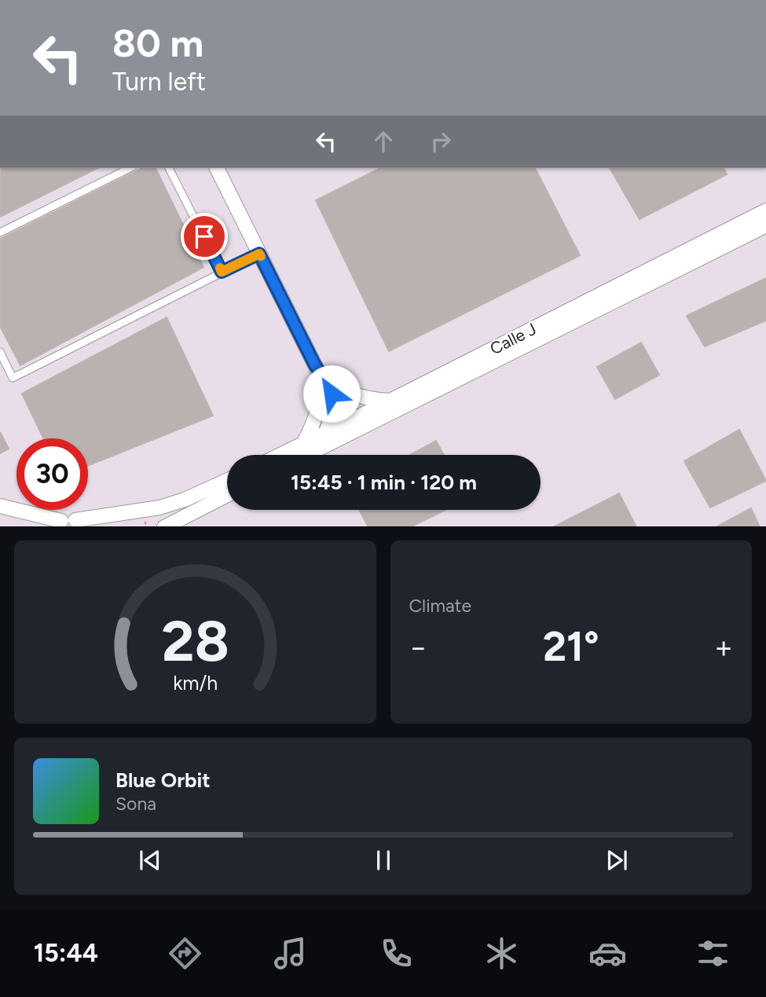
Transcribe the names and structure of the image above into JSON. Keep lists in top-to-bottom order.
{
  "streets": {
    "street": ["Calle J"]
  },
  "page": {
    "turn": ["80 m", "Turn left"],
    "limit": "30",
    "trip": "15:45 · 1 min · 120 m",
    "tile": "Climate",
    "heat": ["−", "21°", "+"],
    "song": ["Blue Orbit", "Sona"],
    "tabs": "15:44",
    "gauge": ["28", "km/h"]
  }
}
